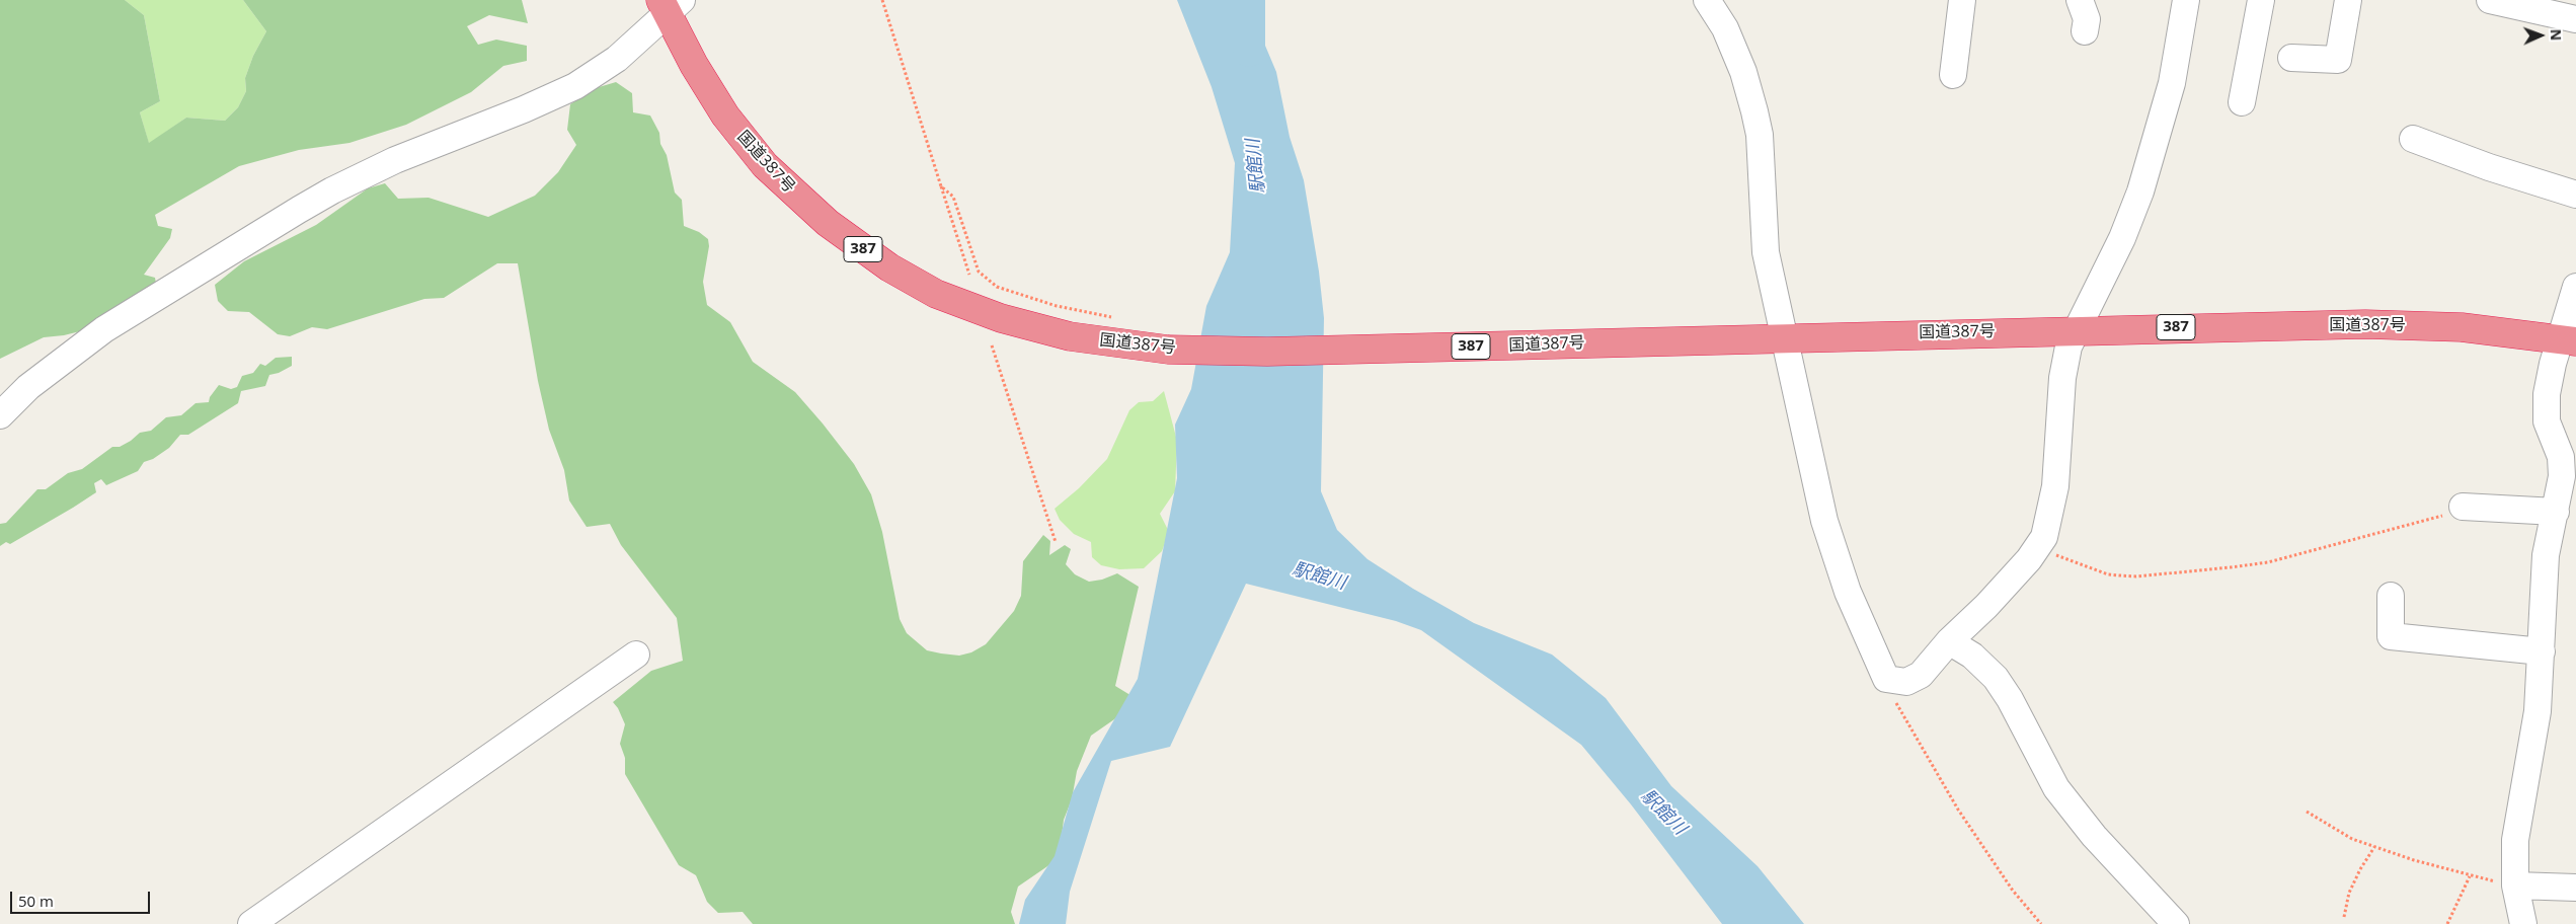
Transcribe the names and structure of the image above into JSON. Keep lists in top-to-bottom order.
{
  "streets": {
    "highway": ["国道387号", "387"]
  },
  "water": ["駅館川"],
  "scale_bar": "50 m",
  "north": "right"
}
